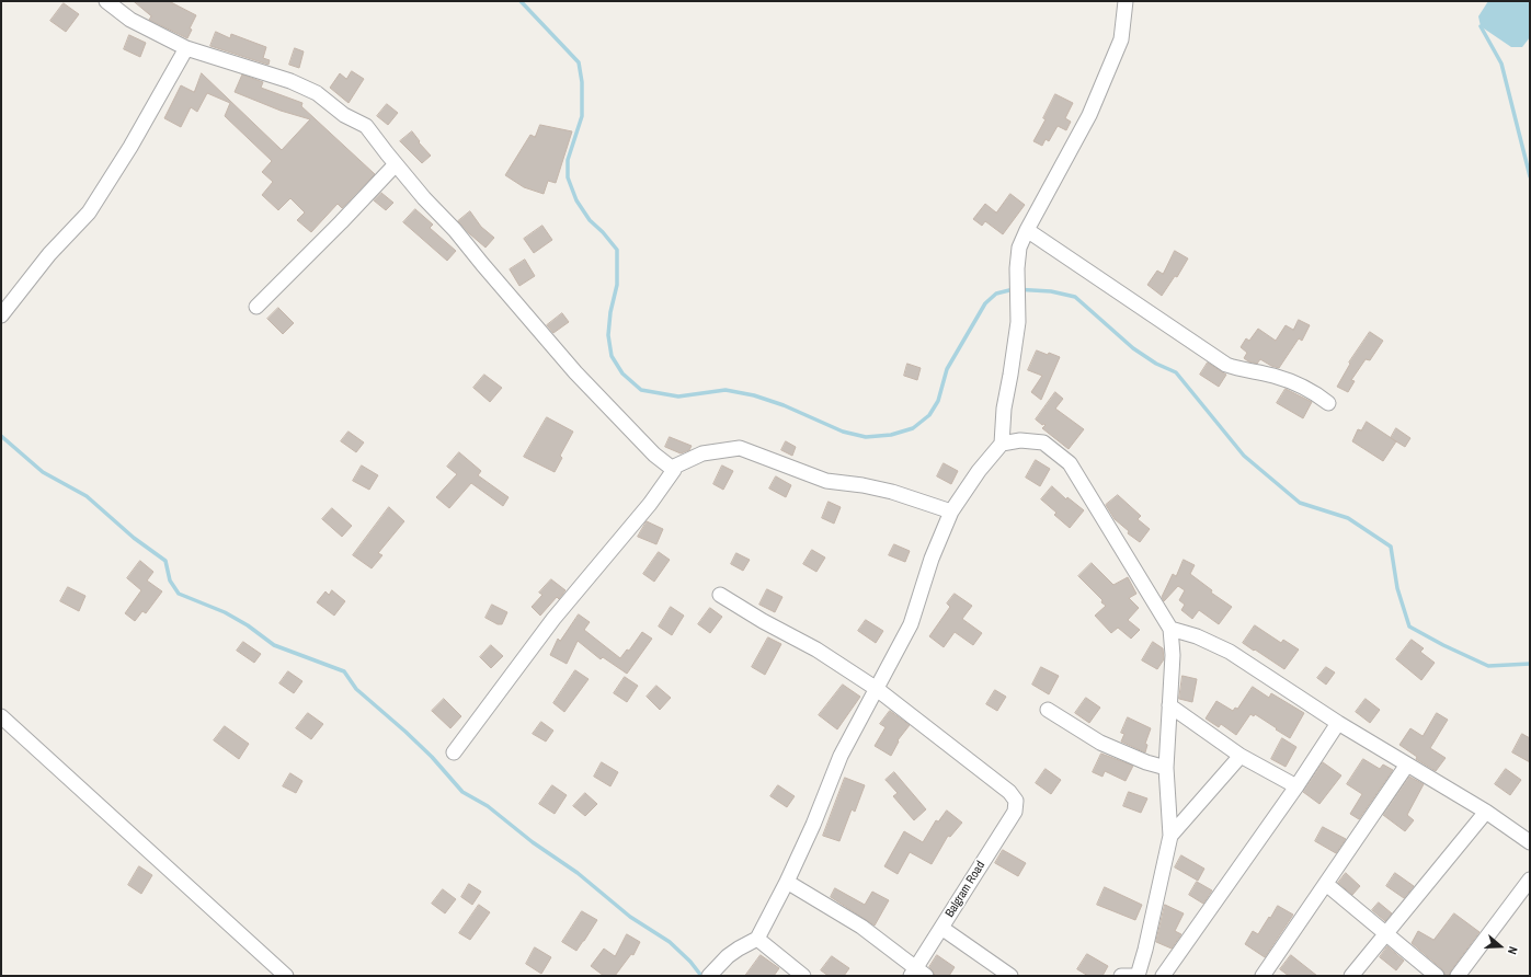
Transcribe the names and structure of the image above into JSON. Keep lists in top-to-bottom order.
{
  "streets": {
    "street": ["Balgram Road"]
  },
  "north": "right"
}
